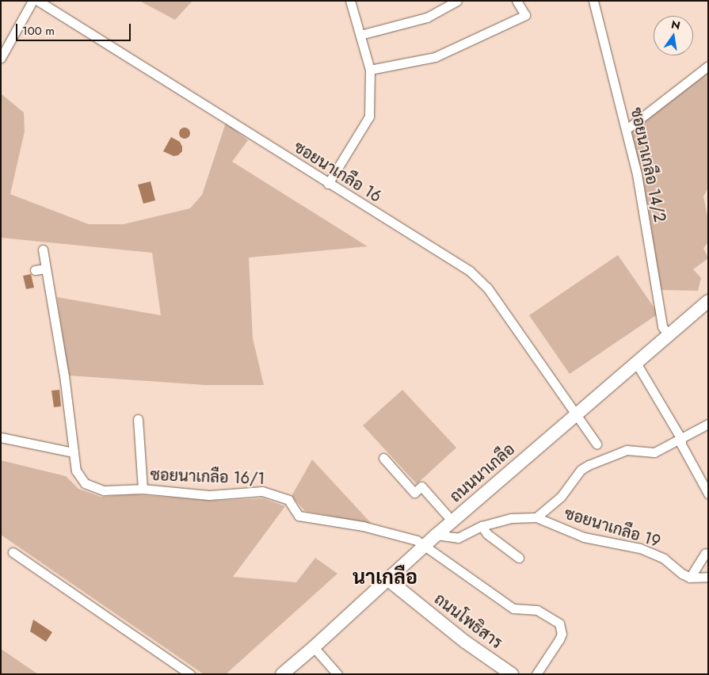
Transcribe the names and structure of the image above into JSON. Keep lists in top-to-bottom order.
{
  "streets": {
    "street": [
      "ซอยนาเกลือ 14/2",
      "ซอยนาเกลือ 16",
      "ถนนนาเกลือ",
      "ซอยนาเกลือ 16/1",
      "ซอยนาเกลือ 19",
      "ถนนโพธิสาร"
    ]
  },
  "crossings": [
    ["ซอยนาเกลือ 14/2", "ถนนนาเกลือ"],
    ["ซอยนาเกลือ 16", "ถนนนาเกลือ"],
    ["ถนนนาเกลือ", "ซอยนาเกลือ 16/1"],
    ["ถนนนาเกลือ", "ซอยนาเกลือ 19"],
    ["ถนนนาเกลือ", "ถนนโพธิสาร"]
  ],
  "districts": ["นาเกลือ"],
  "scale_bar": "100 m",
  "north": "top"
}
